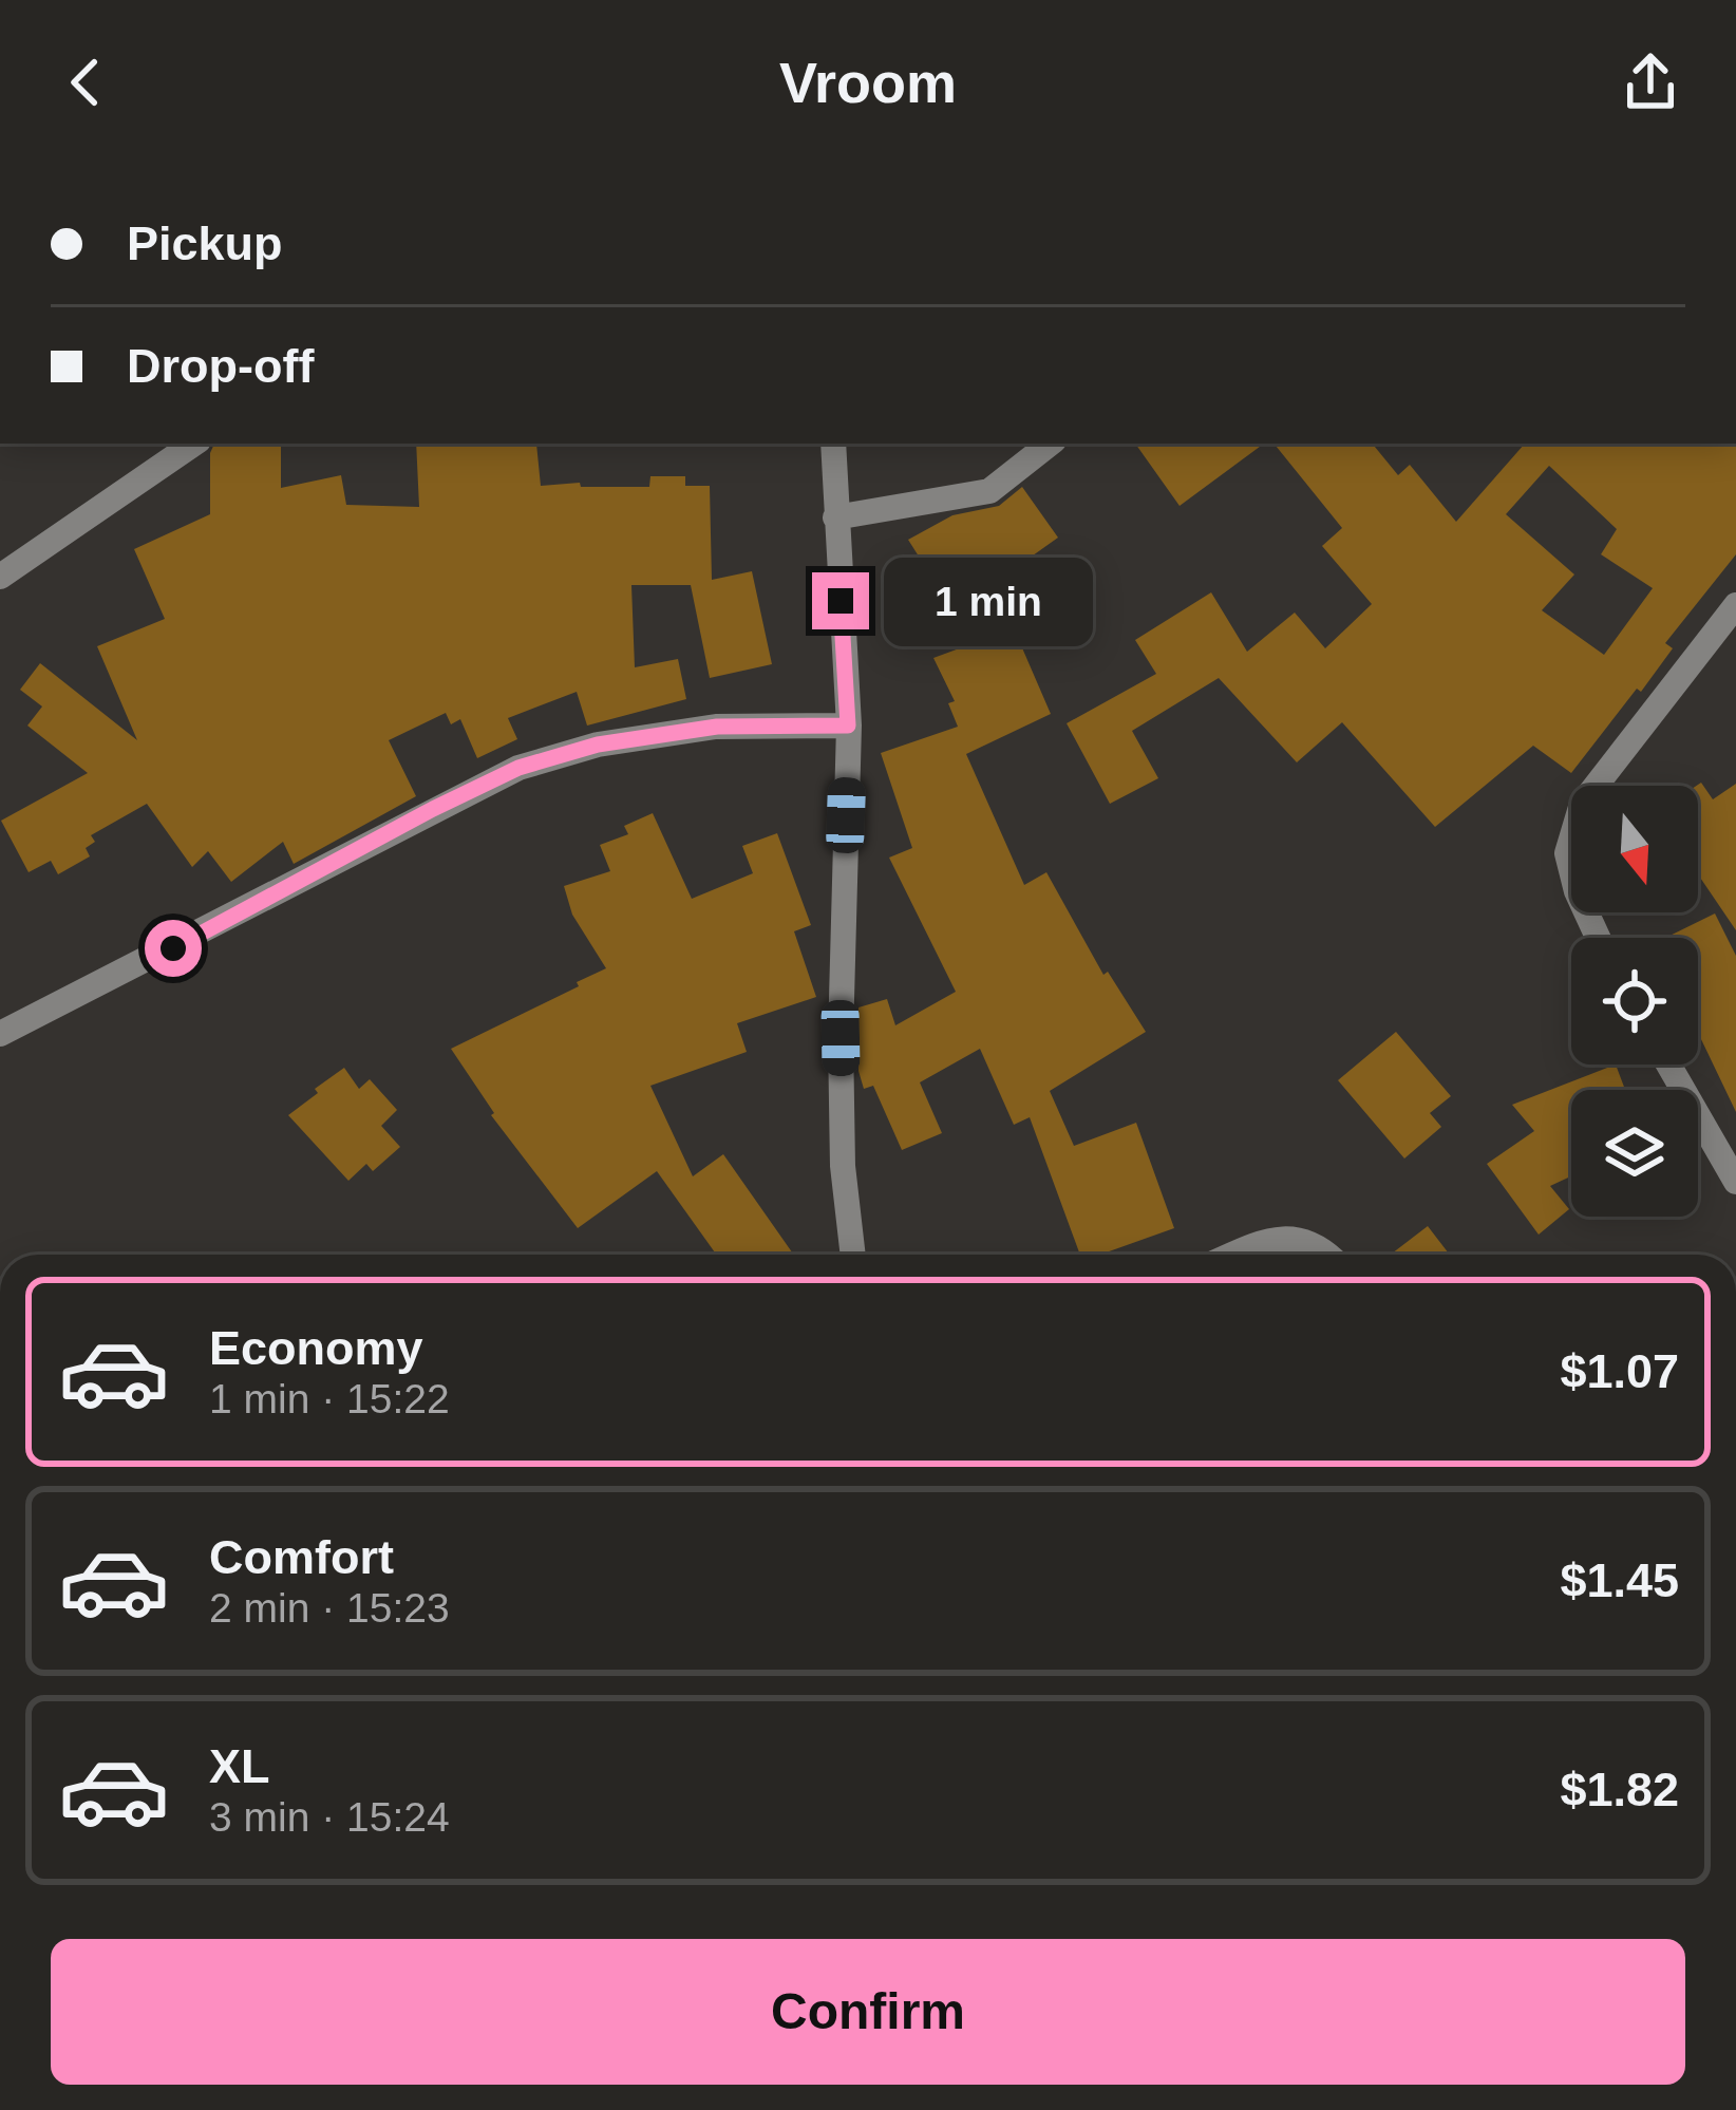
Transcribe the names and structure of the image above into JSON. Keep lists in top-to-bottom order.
{
  "north": "bottom",
  "page": {
    "header": "Vroom",
    "banner": ["Pickup", "Drop-off"],
    "bubble": "1 min",
    "list": [
      {
        "name": "Economy",
        "note": "1 min · 15:22",
        "value": "$1.07"
      },
      {
        "name": "Comfort",
        "note": "2 min · 15:23",
        "value": "$1.45"
      },
      {
        "name": "XL",
        "note": "3 min · 15:24",
        "value": "$1.82"
      }
    ],
    "buttons": "Confirm"
  }
}
